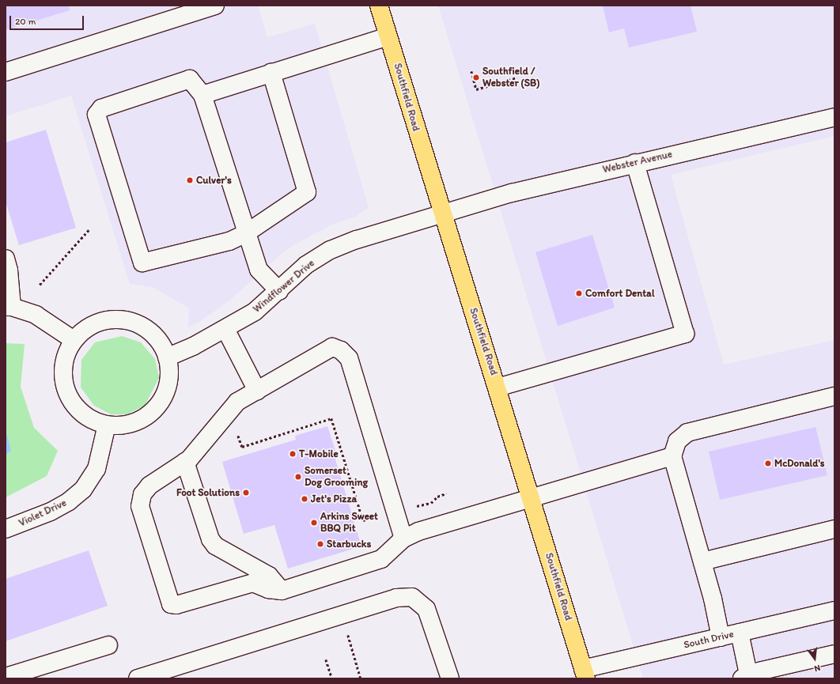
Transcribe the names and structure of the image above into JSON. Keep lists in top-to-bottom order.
{
  "streets": {
    "main road": ["Southfield Road"],
    "street": [
      "Webster Avenue",
      "Windflower Drive",
      "Violet Drive",
      "South Drive"
    ]
  },
  "crossings": [
    ["Southfield Road", "Webster Avenue"],
    ["Southfield Road", "Windflower Drive"],
    ["Southfield Road", "South Drive"],
    ["Webster Avenue", "Windflower Drive"],
    ["Windflower Drive", "Violet Drive"]
  ],
  "places": [
    "Southfield / Webster (SB)",
    "Culver's",
    "Comfort Dental",
    "T-Mobile",
    "McDonald's",
    "Somerset Dog Grooming",
    "Foot Solutions",
    "Jet's Pizza",
    "Arkins Sweet BBQ Pit",
    "Starbucks"
  ],
  "scale_bar": "20 m",
  "north": "bottom"
}
